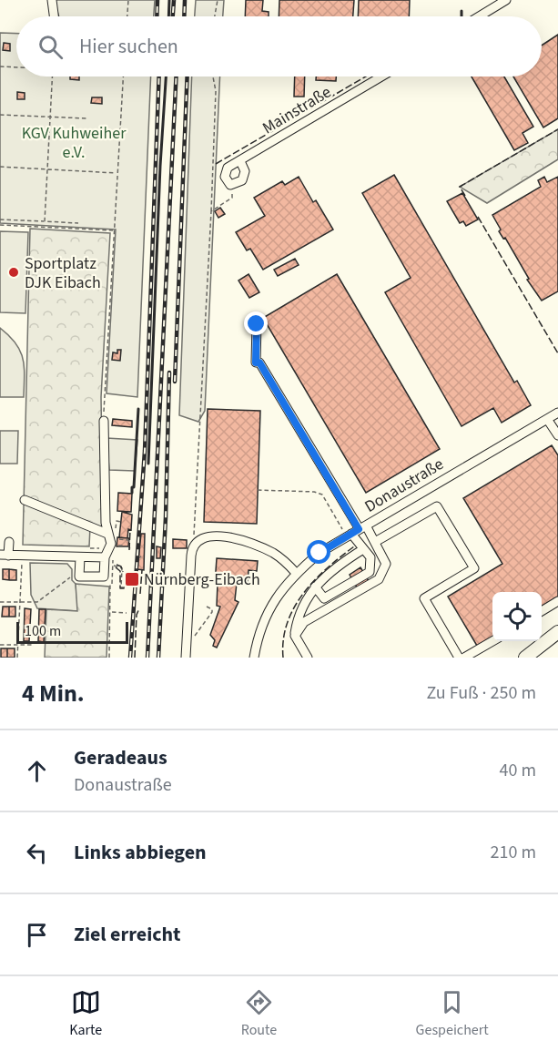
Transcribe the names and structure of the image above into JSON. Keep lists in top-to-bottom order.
{
  "streets": {
    "street": ["Mainstraße", "Donaustraße"]
  },
  "parks": ["KGV Kuhweiher e.V."],
  "places": {
    "other": ["Sportplatz DJK Eibach"],
    "transit": ["Nürnberg-Eibach"]
  },
  "scale_bar": "100 m",
  "page": {
    "search": "Hier suchen",
    "scale": "100 m",
    "heading": ["4 Min.", "Zu Fuß · 250 m"],
    "list": [
      ["Geradeaus", "Donaustraße", "40 m"],
      ["Links abbiegen", "210 m"],
      "Ziel erreicht"
    ],
    "nav": ["Karte", "Route", "Gespeichert"]
  }
}
